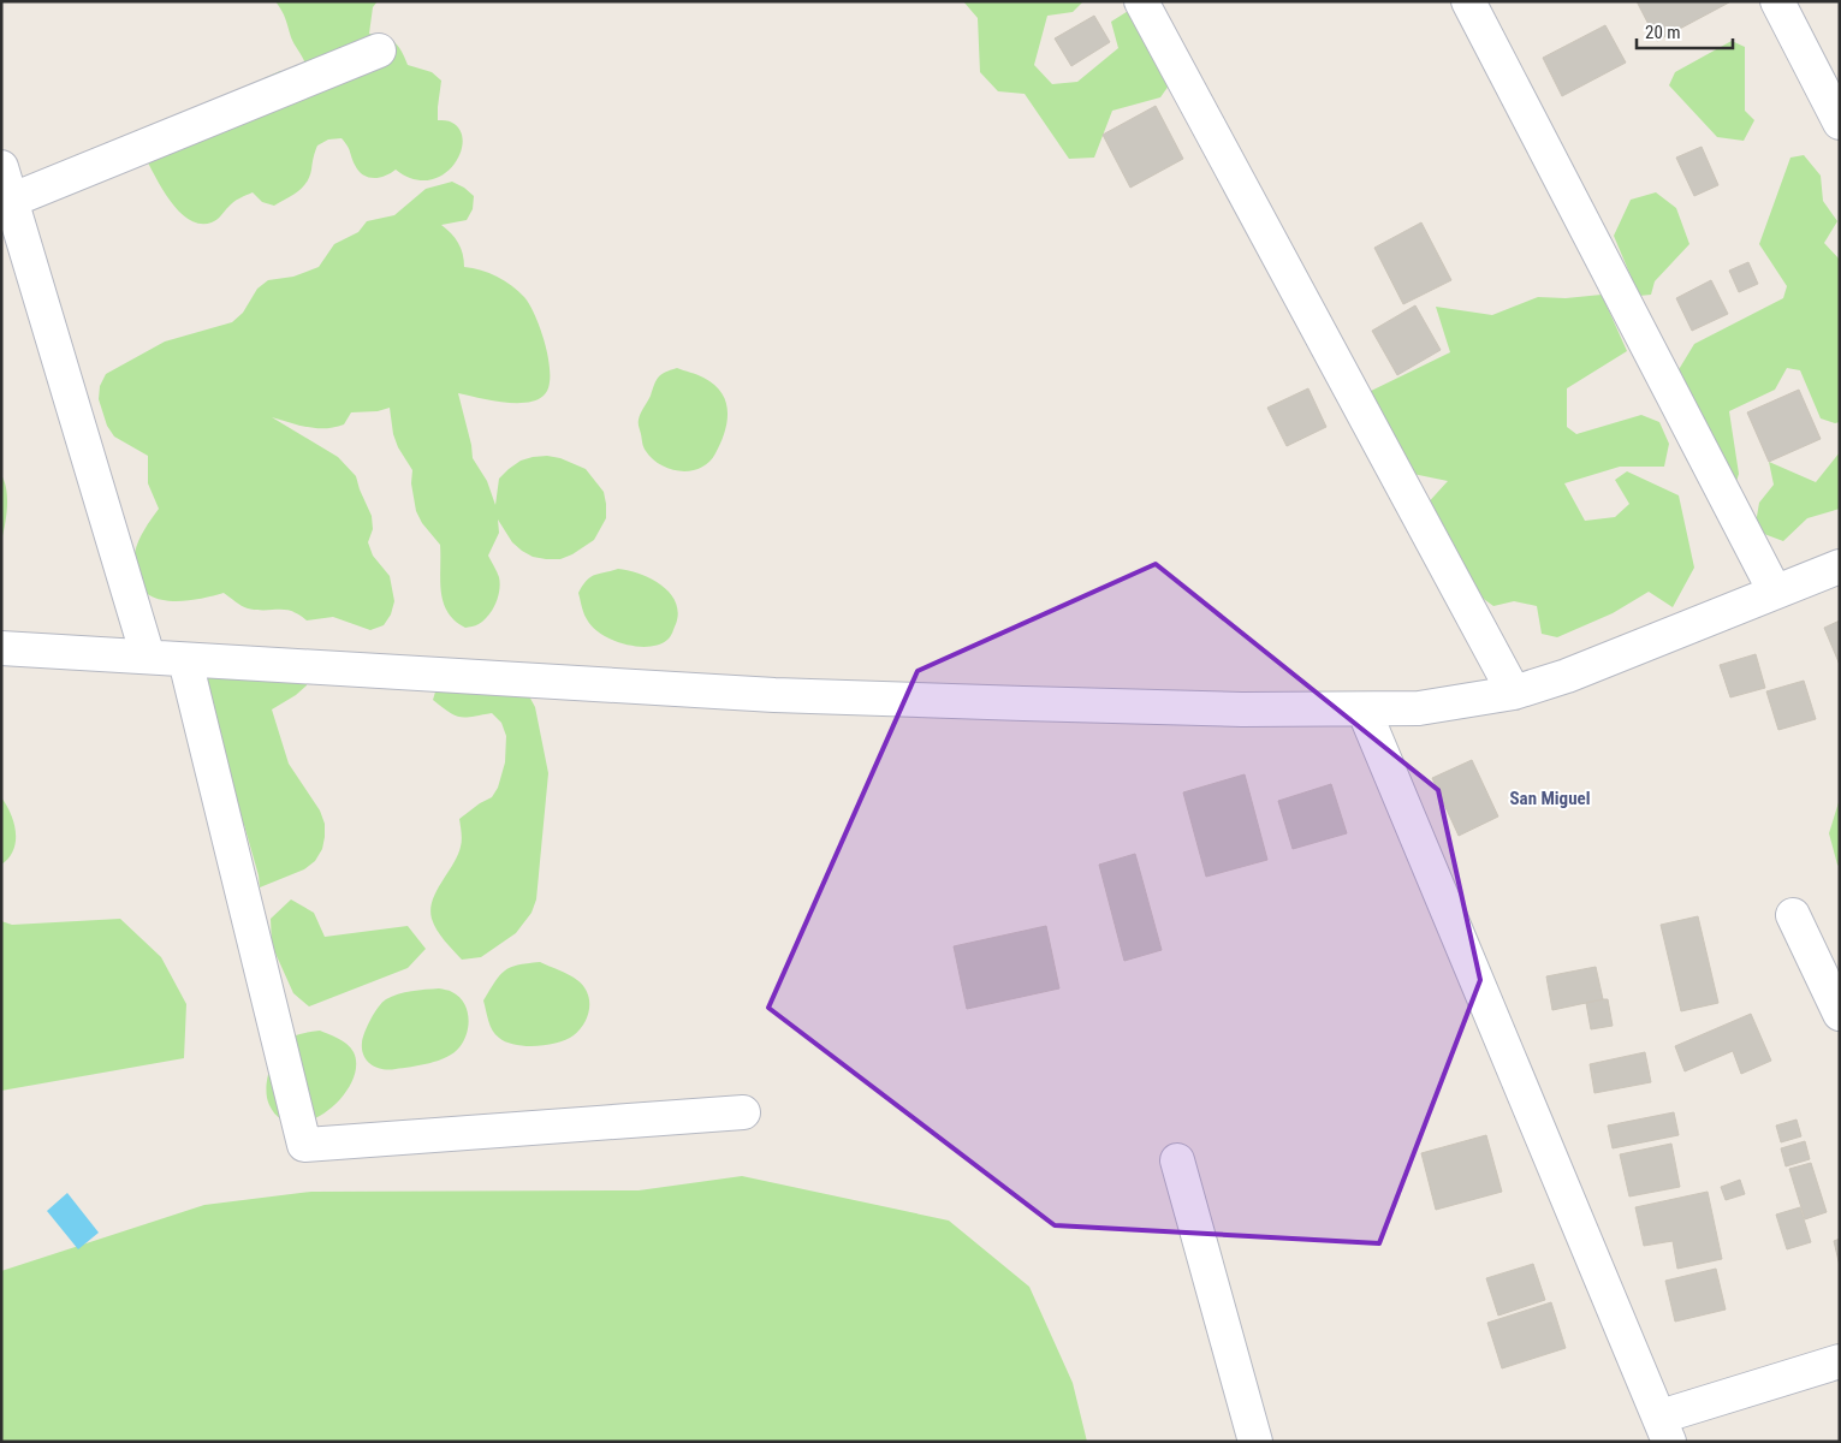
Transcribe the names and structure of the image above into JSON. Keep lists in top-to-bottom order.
{
  "districts": ["San Miguel"],
  "scale_bar": "20 m"
}
